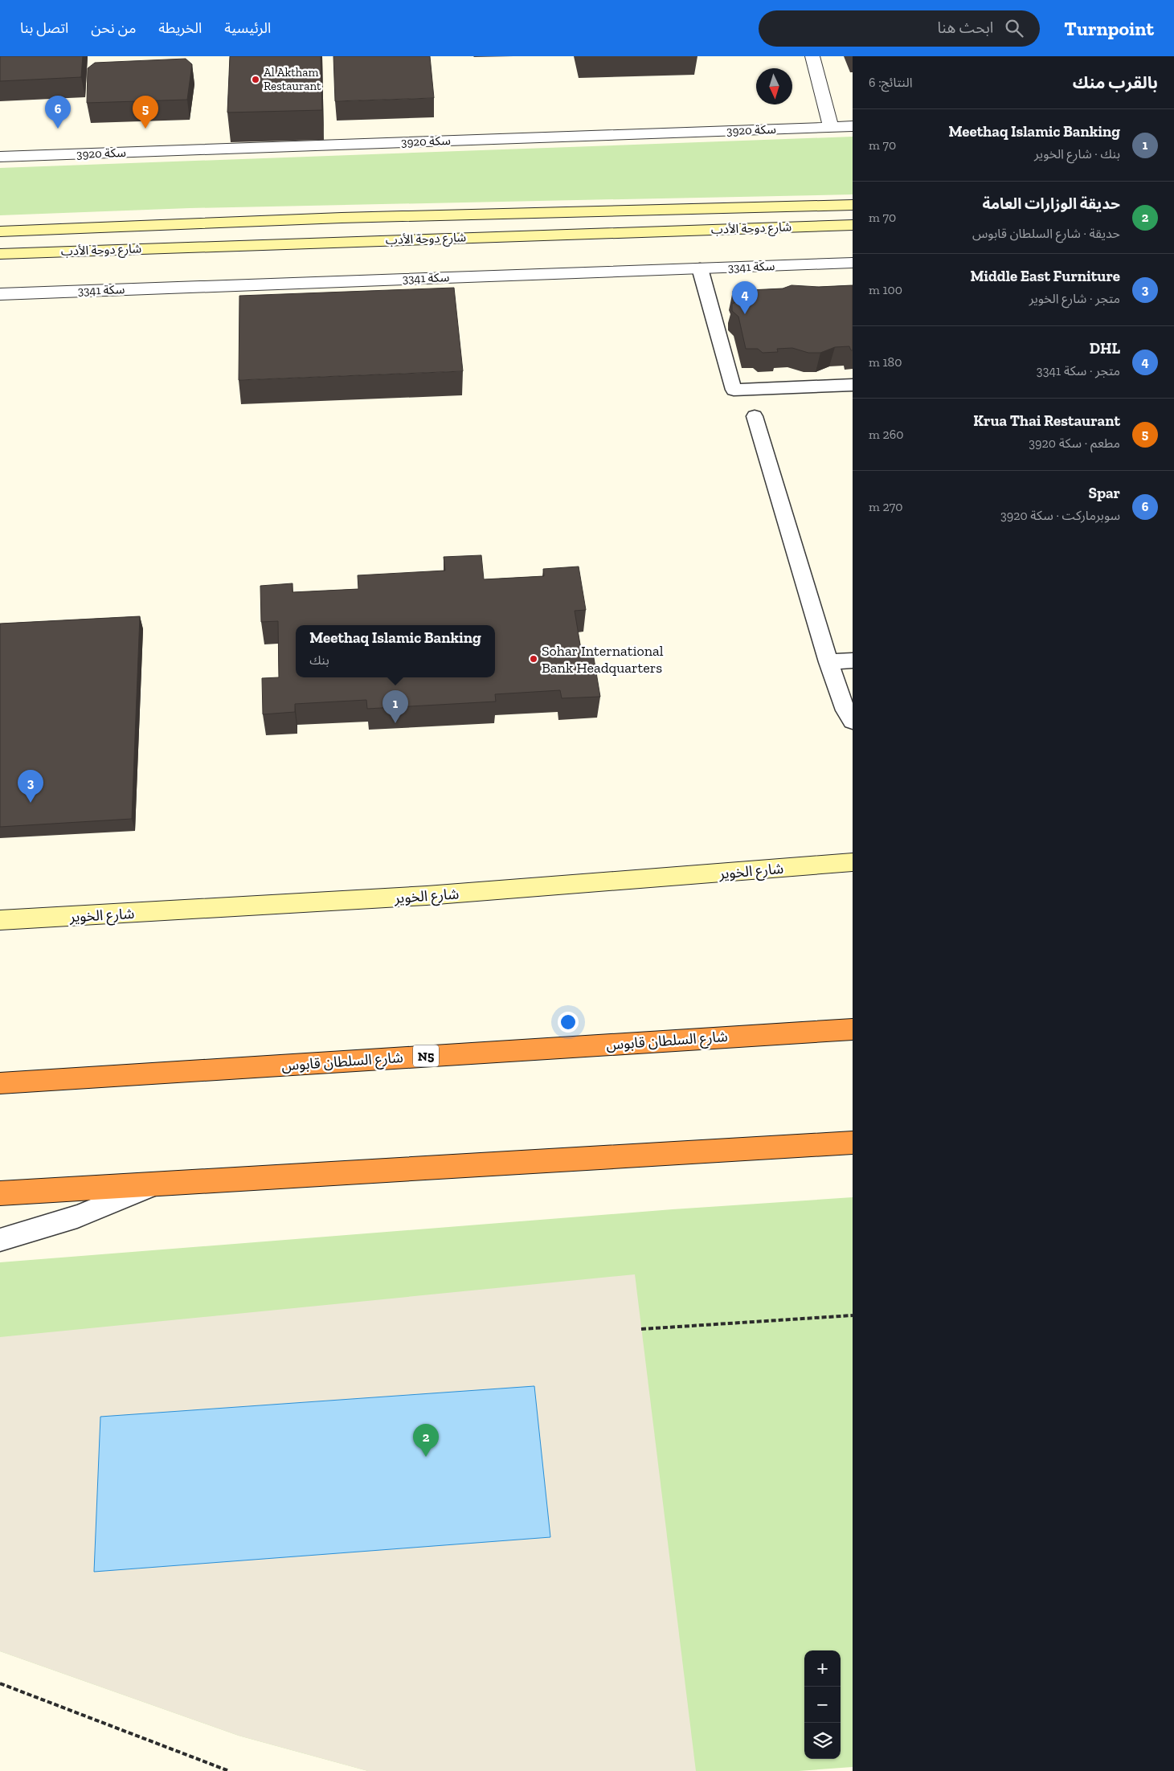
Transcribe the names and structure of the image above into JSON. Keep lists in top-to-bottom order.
{
  "streets": {
    "highway": ["شارع السلطان قابوس", "N5"],
    "main road": ["شارع دوحة الأدب", "شارع الخوير"],
    "street": ["سكة 3920", "سكة 3341"]
  },
  "places": ["Al Aktham Restaurant", "Sohar International Bank Headquarters"],
  "north": "bottom",
  "page": {
    "header": "Turnpoint",
    "search": "ابحث هنا",
    "nav": [
      "الرئيسية",
      "الخريطة",
      "من نحن",
      "اتصل بنا"
    ],
    "heading": ["بالقرب منك", "النتائج: 6"],
    "pins": [
      "5",
      "6",
      "4",
      "1",
      "3",
      "2"
    ],
    "list": [
      {
        "mark": "1",
        "name": "Meethaq Islamic Banking",
        "note": "بنك · شارع الخوير",
        "value": "70 m"
      },
      {
        "mark": "2",
        "name": "حديقة الوزارات العامة",
        "note": "حديقة · شارع السلطان قابوس",
        "value": "70 m"
      },
      {
        "mark": "3",
        "name": "Middle East Furniture",
        "note": "متجر · شارع الخوير",
        "value": "100 m"
      },
      {
        "mark": "4",
        "name": "DHL",
        "note": "متجر · سكة 3341",
        "value": "180 m"
      },
      {
        "mark": "5",
        "name": "Krua Thai Restaurant",
        "note": "مطعم · سكة 3920",
        "value": "260 m"
      },
      {
        "mark": "6",
        "name": "Spar",
        "note": "سوبرماركت · سكة 3920",
        "value": "270 m"
      }
    ],
    "popup": ["Meethaq Islamic Banking", "بنك"],
    "map_buttons": ["+", "−"]
  }
}
